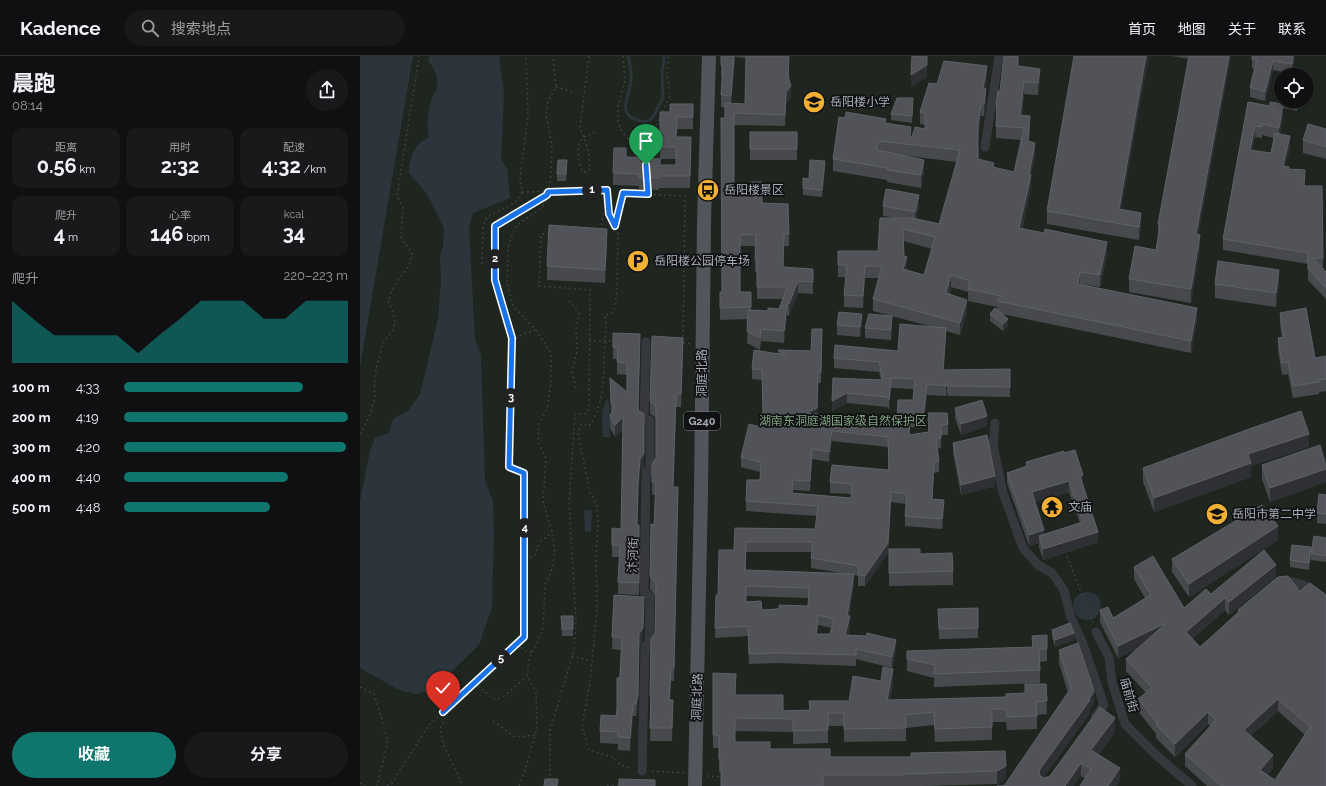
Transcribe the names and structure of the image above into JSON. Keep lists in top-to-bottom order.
{
  "streets": {
    "main road": ["洞庭北路", "G240"],
    "street": ["汴河街", "庙前街"]
  },
  "parks": ["湖南东洞庭湖国家级自然保护区"],
  "places": {
    "school or university": ["岳阳楼小学", "岳阳市第二中学"],
    "bus stop": ["岳阳楼景区"],
    "parking": ["岳阳楼公园停车场"],
    "temple": ["文庙"]
  },
  "page": {
    "header": "Kadence",
    "search": "搜索地点",
    "nav": [
      "首页",
      "地图",
      "关于",
      "联系"
    ],
    "heading": ["晨跑", "08:14"],
    "stats": [
      ["距离", "0.56 km"],
      ["用时", "2:32"],
      ["配速", "4:32 /km"],
      ["爬升", "4 m"],
      ["心率", "146 bpm"],
      ["kcal", "34"]
    ],
    "pins": [
      "1",
      "2",
      "3",
      "4",
      "5"
    ],
    "chart": ["爬升", "220–223 m"],
    "list": [
      {
        "name": "100 m",
        "note": "4:33"
      },
      {
        "name": "200 m",
        "note": "4:19"
      },
      {
        "name": "300 m",
        "note": "4:20"
      },
      {
        "name": "400 m",
        "note": "4:40"
      },
      {
        "name": "500 m",
        "note": "4:48"
      }
    ],
    "buttons": ["收藏", "分享"]
  }
}
